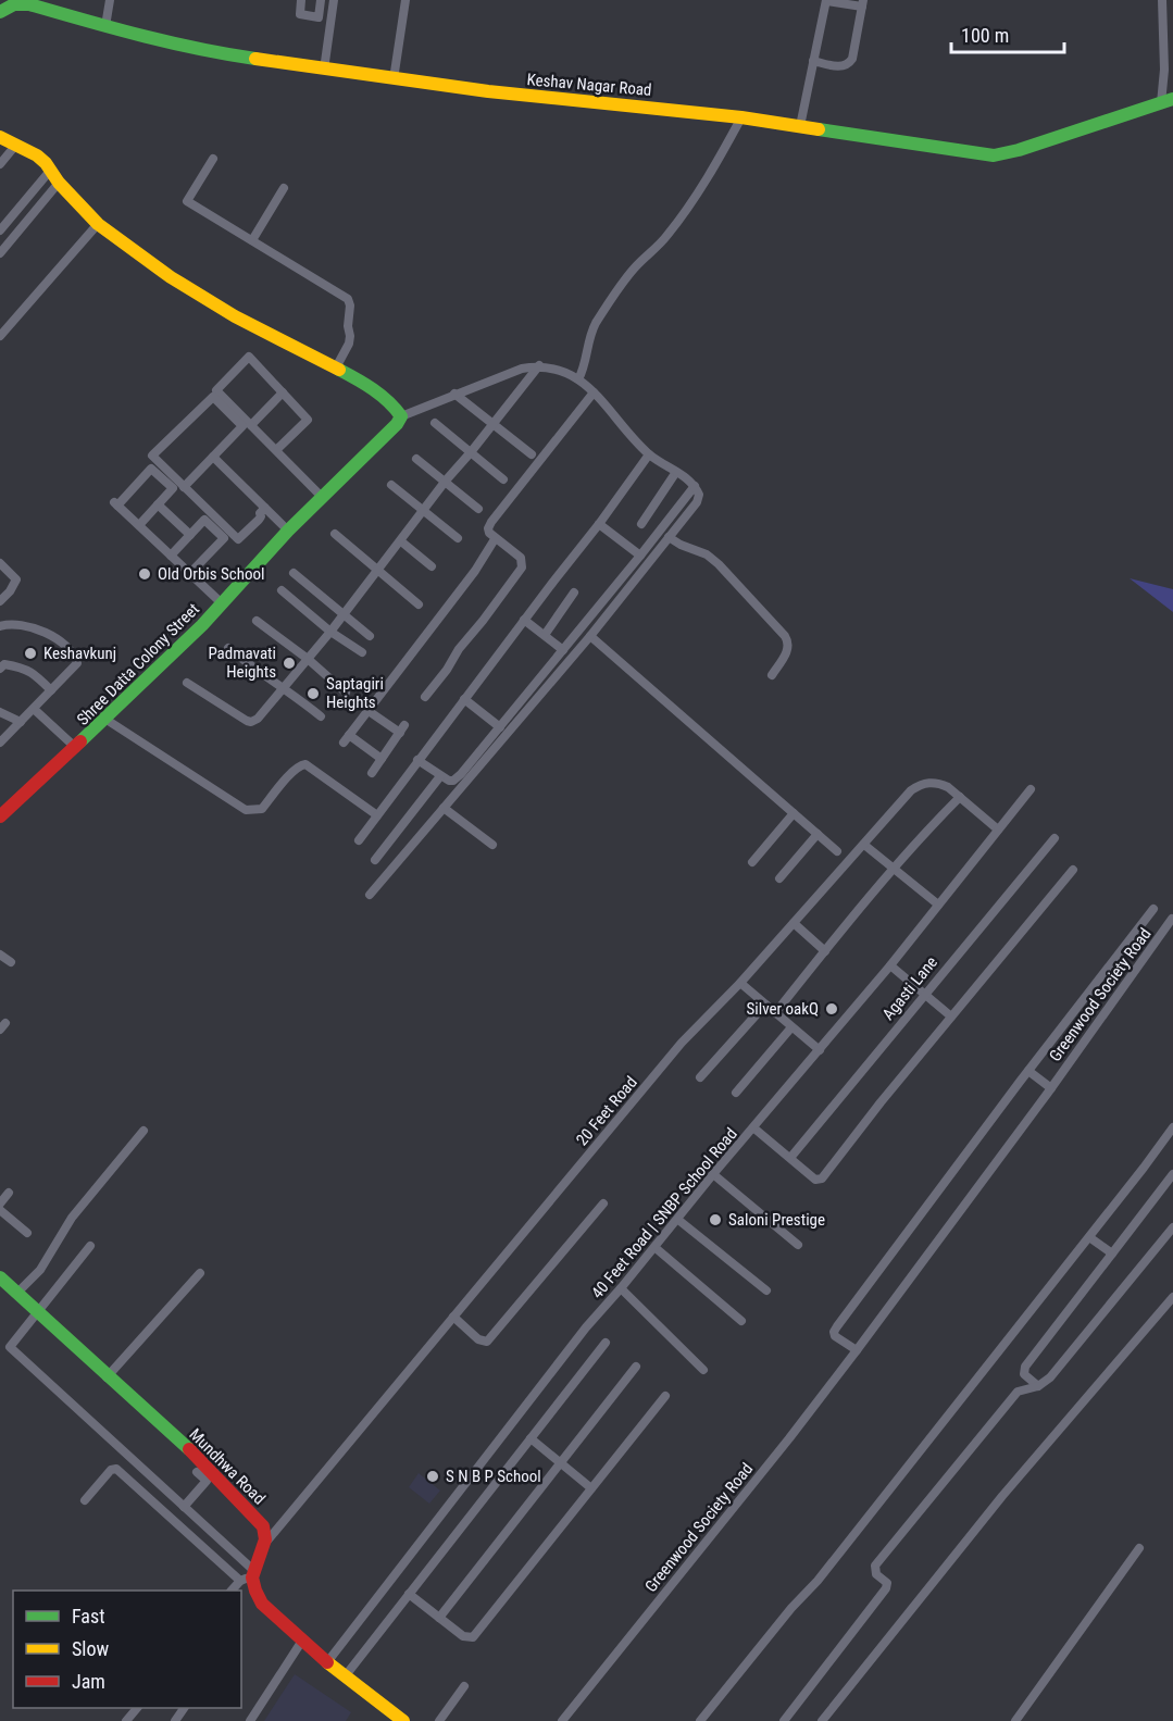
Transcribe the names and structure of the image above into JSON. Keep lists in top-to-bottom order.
{
  "streets": {
    "street": [
      "Keshav Nagar Road",
      "Shree Datta Colony Street",
      "Agasti Lane",
      "Greenwood Society Road",
      "20 Feet Road",
      "40 Feet Road | SNBP School Road",
      "Mundhwa Road"
    ]
  },
  "crossings": [
    ["20 Feet Road", "40 Feet Road | SNBP School Road"],
    ["20 Feet Road", "Mundhwa Road"]
  ],
  "places": [
    "Old Orbis School",
    "Keshavkunj",
    "Padmavati Heights",
    "Saptagiri Heights",
    "Silver oakQ",
    "Saloni Prestige",
    "S N B P School"
  ],
  "legend": ["Fast", "Slow", "Jam"],
  "scale_bar": "100 m"
}
